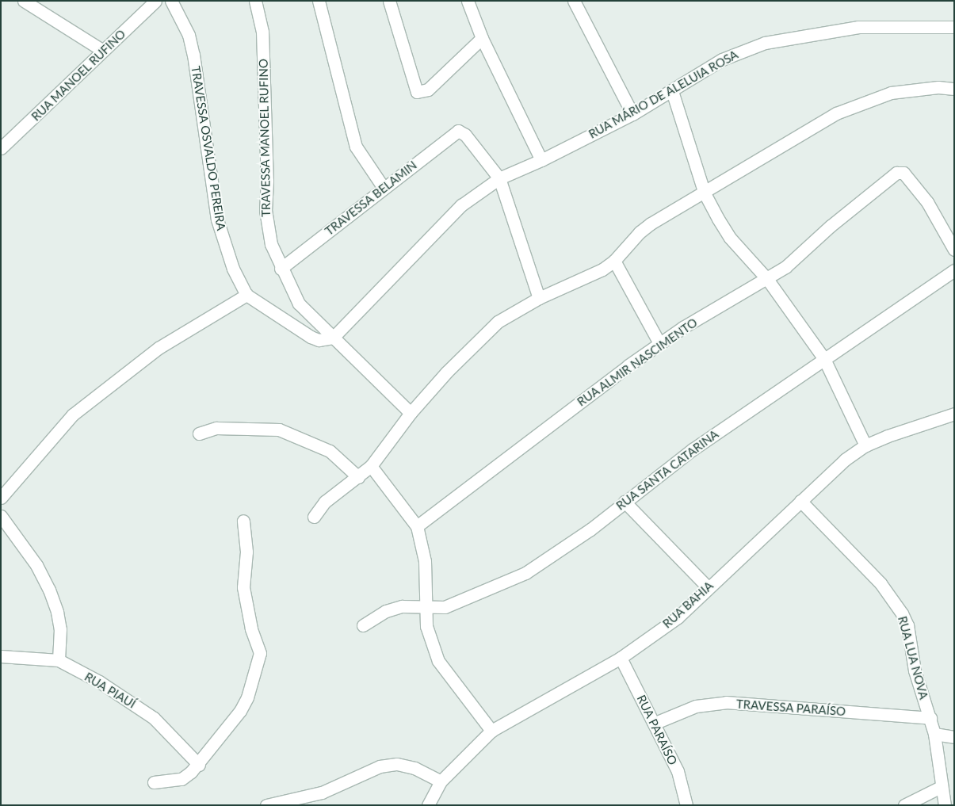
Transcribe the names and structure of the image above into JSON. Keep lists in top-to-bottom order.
{
  "streets": {
    "street": [
      "RUA MANOEL RUFINO",
      "RUA MÁRIO DE ALELUIA ROSA",
      "TRAVESSA MANOEL RUFINO",
      "TRAVESSA OSVALDO PEREIRA",
      "TRAVESSA BELAMIN",
      "RUA ALMIR NASCIMENTO",
      "RUA SANTA CATARINA",
      "RUA BAHIA",
      "RUA LUA NOVA",
      "RUA PIAUÍ",
      "TRAVESSA PARAÍSO",
      "RUA PARAÍSO"
    ]
  },
  "crossings": [
    ["RUA MÁRIO DE ALELUIA ROSA", "TRAVESSA MANOEL RUFINO"],
    ["RUA MÁRIO DE ALELUIA ROSA", "TRAVESSA BELAMIN"],
    ["TRAVESSA MANOEL RUFINO", "TRAVESSA BELAMIN"],
    ["RUA BAHIA", "RUA LUA NOVA"],
    ["RUA BAHIA", "RUA PARAÍSO"],
    ["RUA LUA NOVA", "TRAVESSA PARAÍSO"],
    ["TRAVESSA PARAÍSO", "RUA PARAÍSO"]
  ]
}
